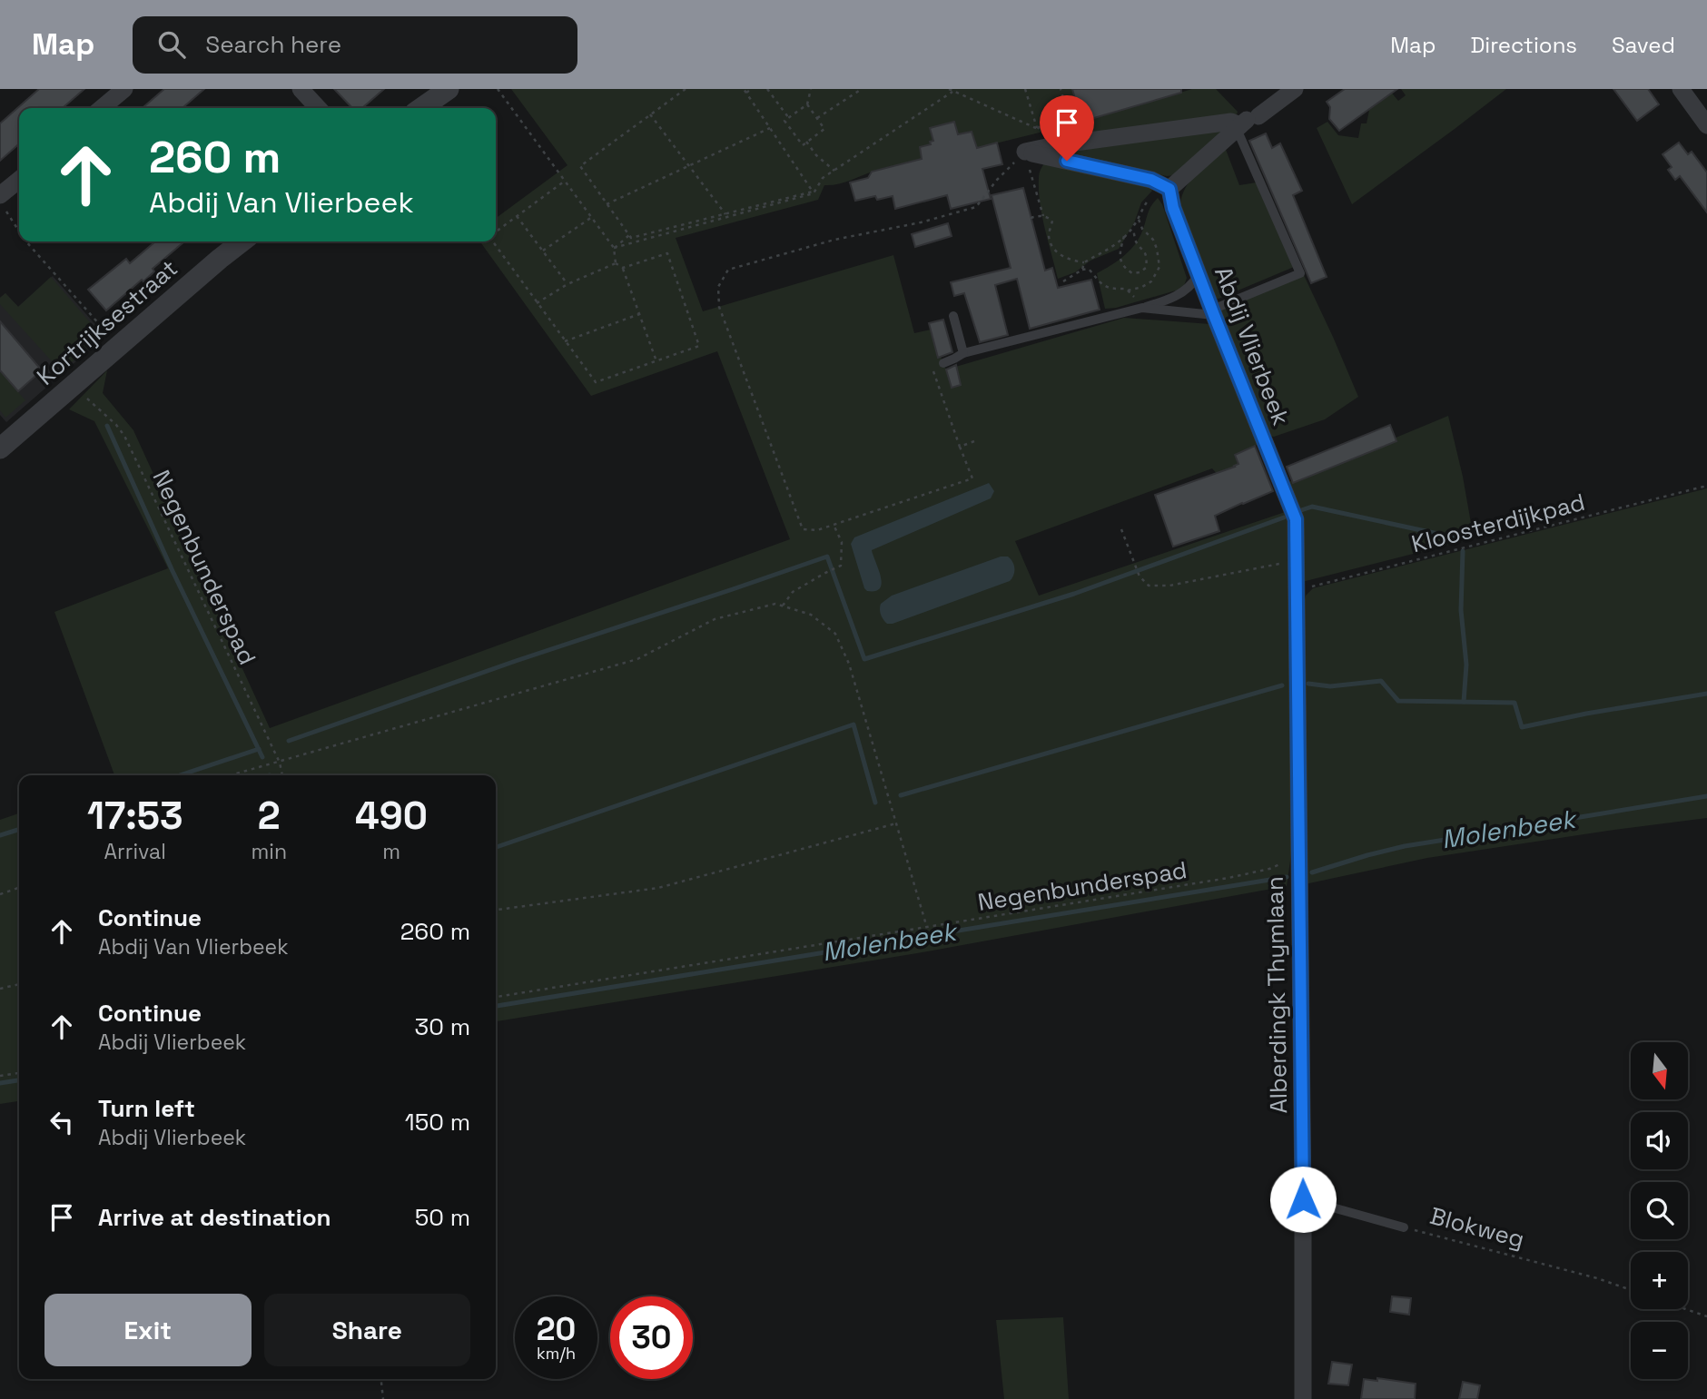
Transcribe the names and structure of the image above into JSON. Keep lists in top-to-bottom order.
{
  "streets": {
    "street": ["Kortrijksestraat", "Abdij Vlierbeek", "Alberdingk Thymlaan"],
    "lane": ["Blokweg"],
    "path": ["Kloosterdijkpad", "Negenbunderspad"]
  },
  "crossings": [
    ["Kortrijksestraat", "Negenbunderspad"],
    ["Abdij Vlierbeek", "Alberdingk Thymlaan"],
    ["Kloosterdijkpad", "Alberdingk Thymlaan"],
    ["Negenbunderspad", "Alberdingk Thymlaan"],
    ["Alberdingk Thymlaan", "Blokweg"]
  ],
  "water": ["Molenbeek"],
  "north": "bottom",
  "page": {
    "header": "Map",
    "search": "Search here",
    "nav": ["Map", "Directions", "Saved"],
    "turn": ["260 m", "Abdij Van Vlierbeek"],
    "eta": [
      "17:53",
      "Arrival",
      "2",
      "min",
      "490",
      "m"
    ],
    "list": [
      {
        "name": "Continue",
        "note": "Abdij Van Vlierbeek",
        "value": "260 m"
      },
      {
        "name": "Continue",
        "note": "Abdij Vlierbeek",
        "value": "30 m"
      },
      {
        "name": "Turn left",
        "note": "Abdij Vlierbeek",
        "value": "150 m"
      },
      {
        "name": "Arrive at destination",
        "value": "50 m"
      }
    ],
    "map_buttons": ["+", "−"],
    "buttons": ["Exit", "Share"],
    "speed": "20 km/h",
    "limit": "30"
  }
}
